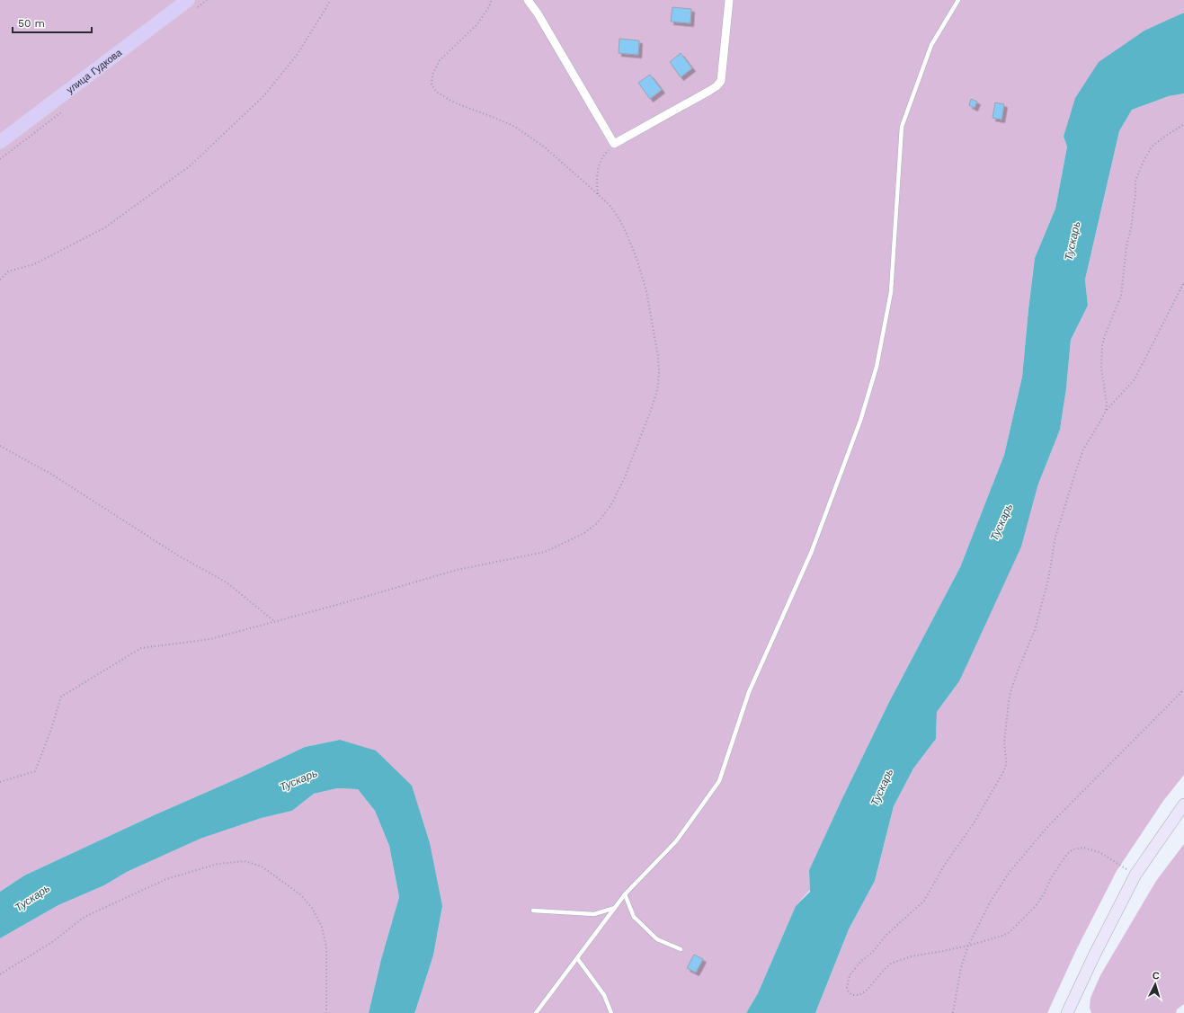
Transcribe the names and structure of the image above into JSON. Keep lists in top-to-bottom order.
{
  "streets": {
    "main road": ["улица Гудкова"]
  },
  "water": ["Тускарь"],
  "scale_bar": "50 m",
  "north": "top"
}
